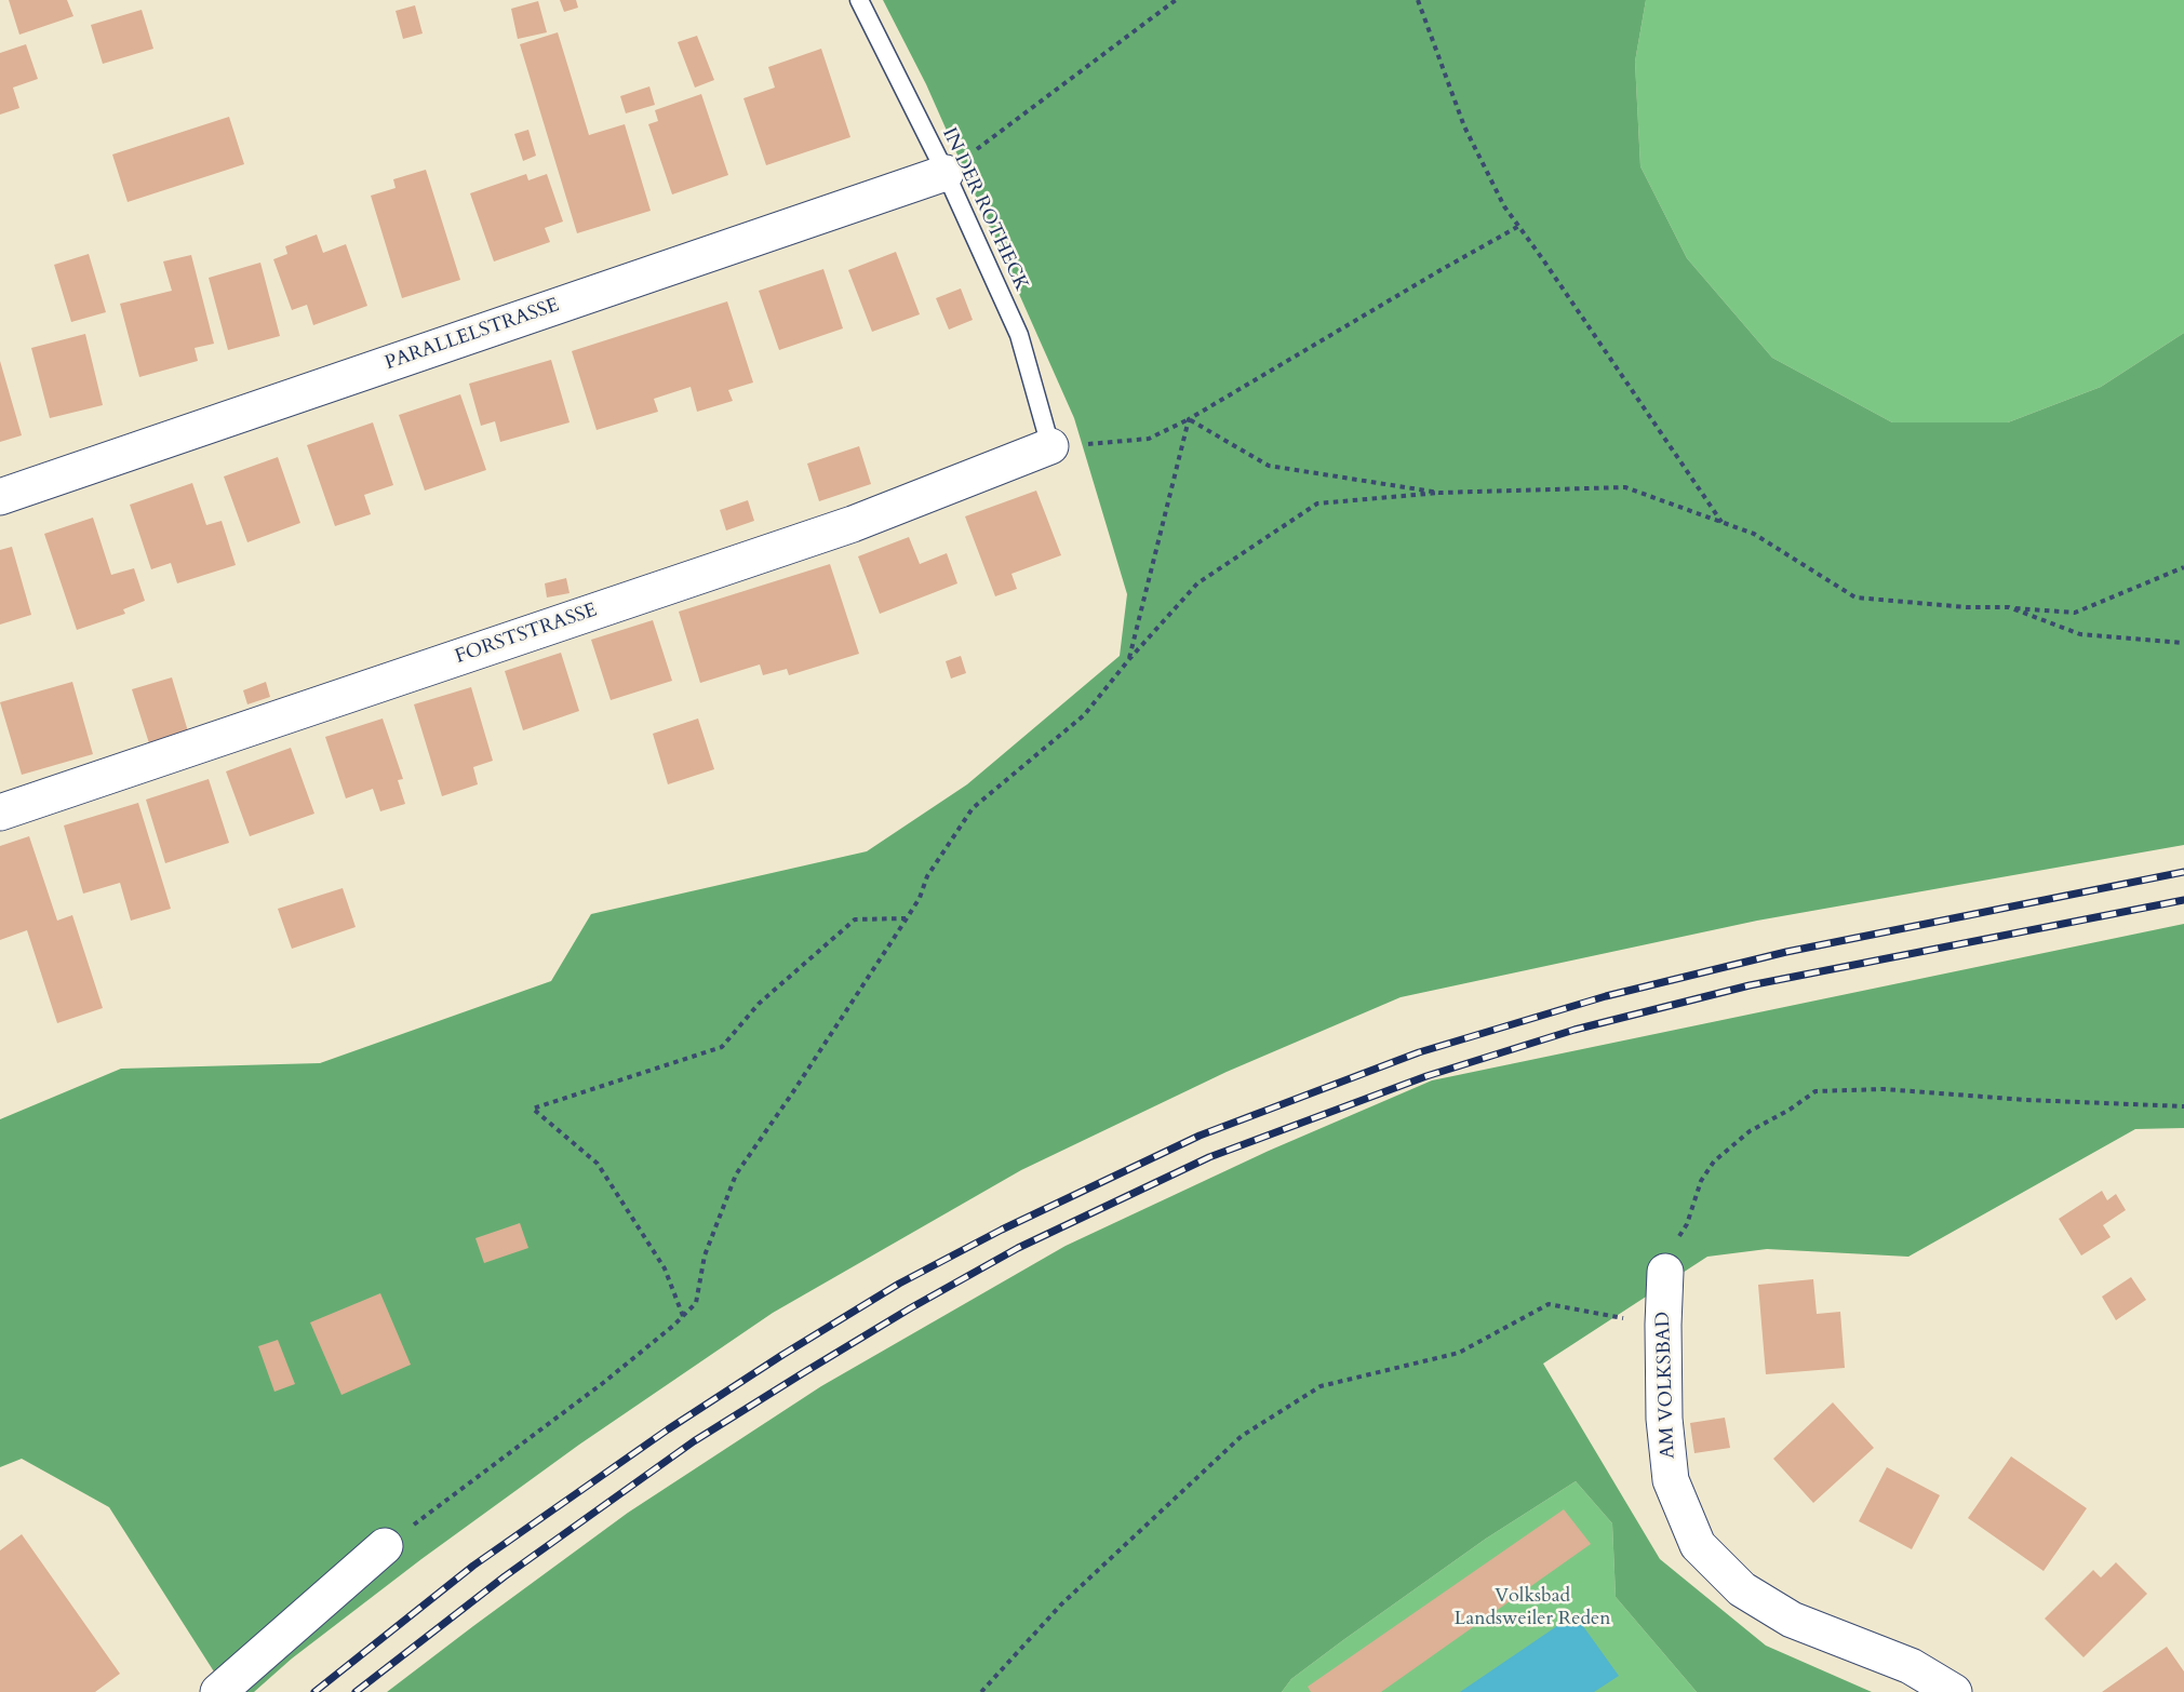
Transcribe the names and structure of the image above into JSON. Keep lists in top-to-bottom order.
{
  "streets": {
    "street": ["PARALLELSTRASSE", "FORSTSTRASSE", "AM VOLKSBAD"],
    "lane": ["IN DER ROTHECK"]
  },
  "crossings": [
    ["IN DER ROTHECK", "PARALLELSTRASSE"],
    ["IN DER ROTHECK", "FORSTSTRASSE"]
  ],
  "parks": ["Volksbad Landsweiler Reden"]
}
